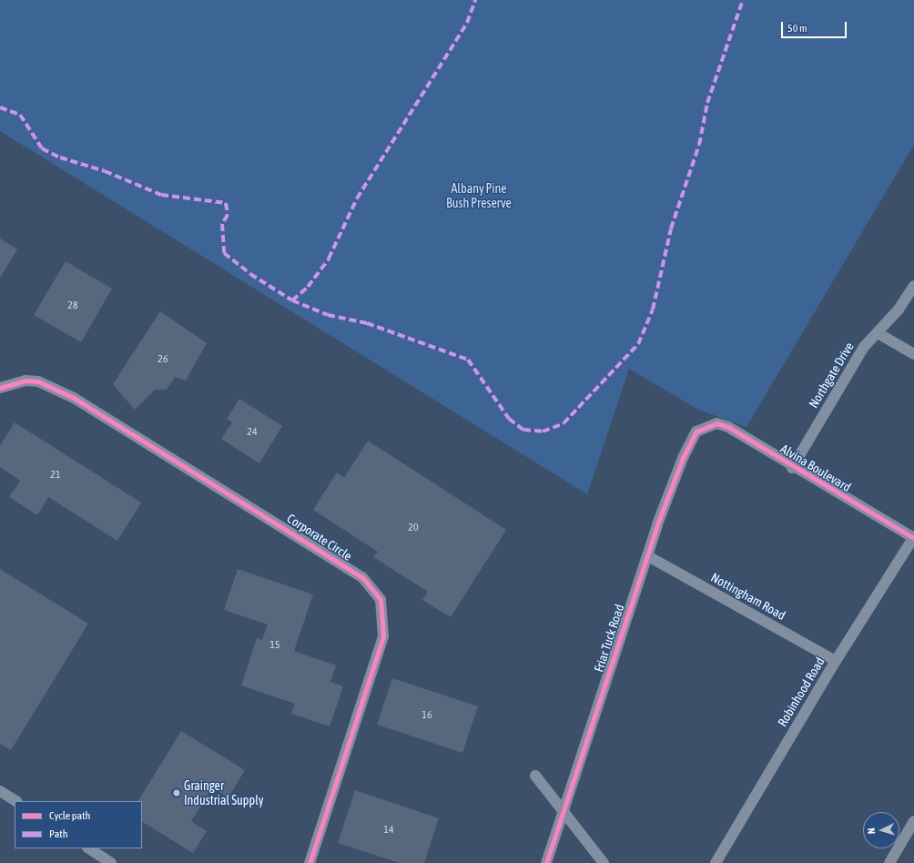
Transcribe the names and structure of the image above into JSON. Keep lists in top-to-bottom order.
{
  "streets": {
    "street": [
      "Northgate Drive",
      "Alvina Boulevard",
      "Corporate Circle",
      "Nottingham Road",
      "Friar Tuck Road",
      "Robinhood Road"
    ]
  },
  "crossings": [
    ["Northgate Drive", "Alvina Boulevard"],
    ["Alvina Boulevard", "Friar Tuck Road"],
    ["Alvina Boulevard", "Robinhood Road"],
    ["Nottingham Road", "Friar Tuck Road"],
    ["Nottingham Road", "Robinhood Road"]
  ],
  "parks": ["Albany Pine Bush Preserve"],
  "places": ["Grainger Industrial Supply"],
  "house_numbers": [
    "28",
    "26",
    "24",
    "21",
    "20",
    "15",
    "16",
    "14"
  ],
  "legend": ["Cycle path", "Path"],
  "scale_bar": "50 m",
  "north": "left"
}
